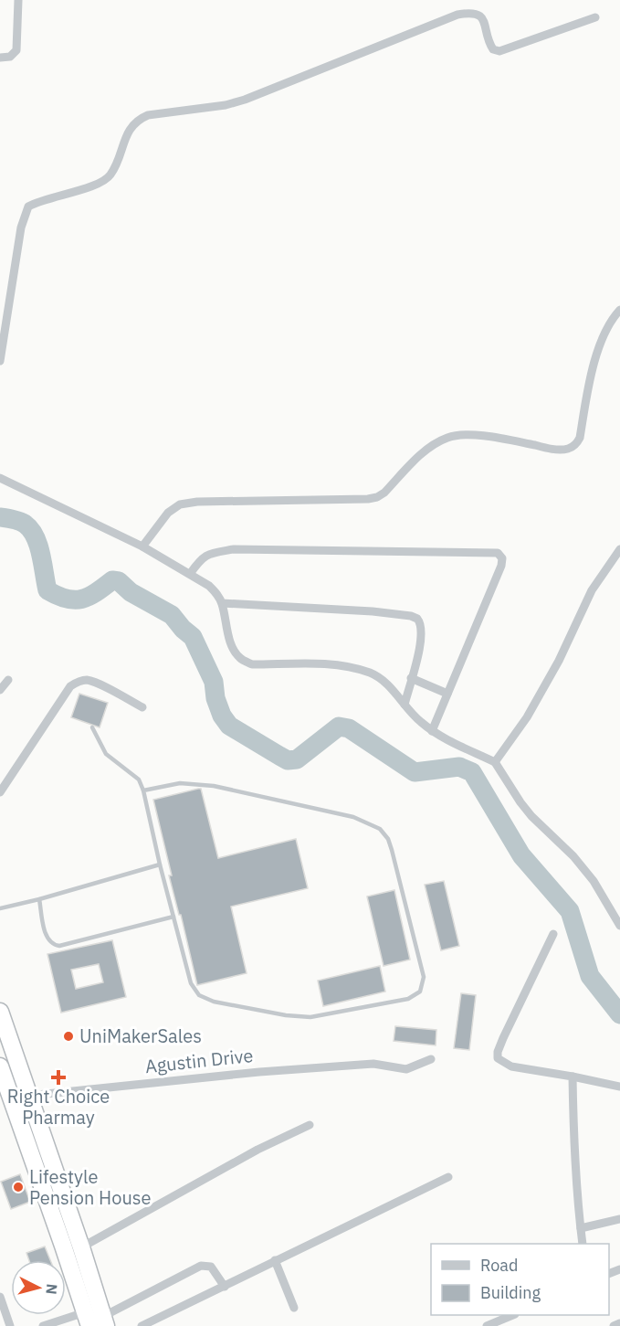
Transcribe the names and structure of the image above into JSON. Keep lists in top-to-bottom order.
{
  "streets": {
    "street": ["Agustin Drive"]
  },
  "places": {
    "other": ["UniMakerSales", "Lifestyle Pension House"],
    "health": ["Right Choice Pharmay"]
  },
  "legend": ["Road", "Building"],
  "north": "right"
}
